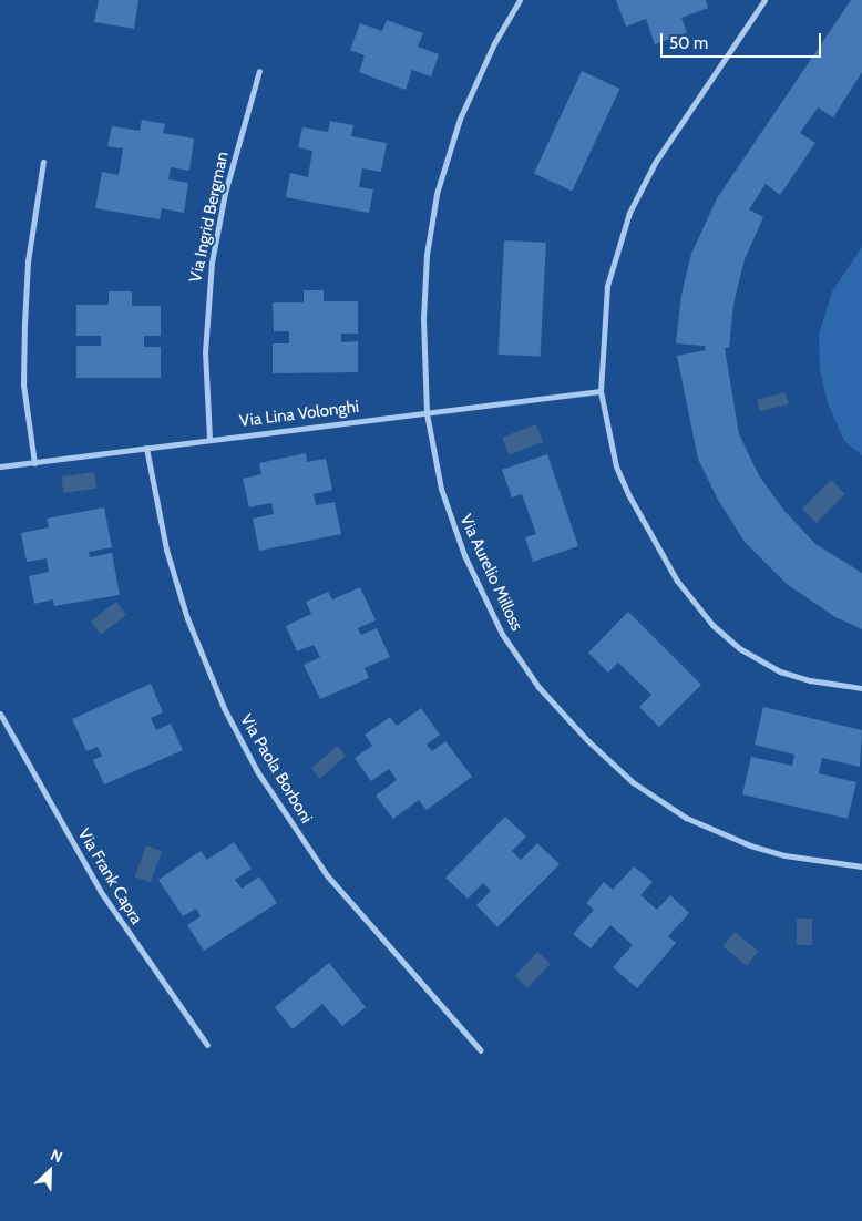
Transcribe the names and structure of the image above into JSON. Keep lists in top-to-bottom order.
{
  "streets": {
    "street": [
      "Via Ingrid Bergman",
      "Via Lina Volonghi",
      "Via Aurelio Milloss",
      "Via Paola Borboni",
      "Via Frank Capra"
    ]
  },
  "crossings": [
    ["Via Ingrid Bergman", "Via Lina Volonghi"],
    ["Via Lina Volonghi", "Via Aurelio Milloss"],
    ["Via Lina Volonghi", "Via Paola Borboni"]
  ],
  "scale_bar": "50 m",
  "north": "top right"
}
